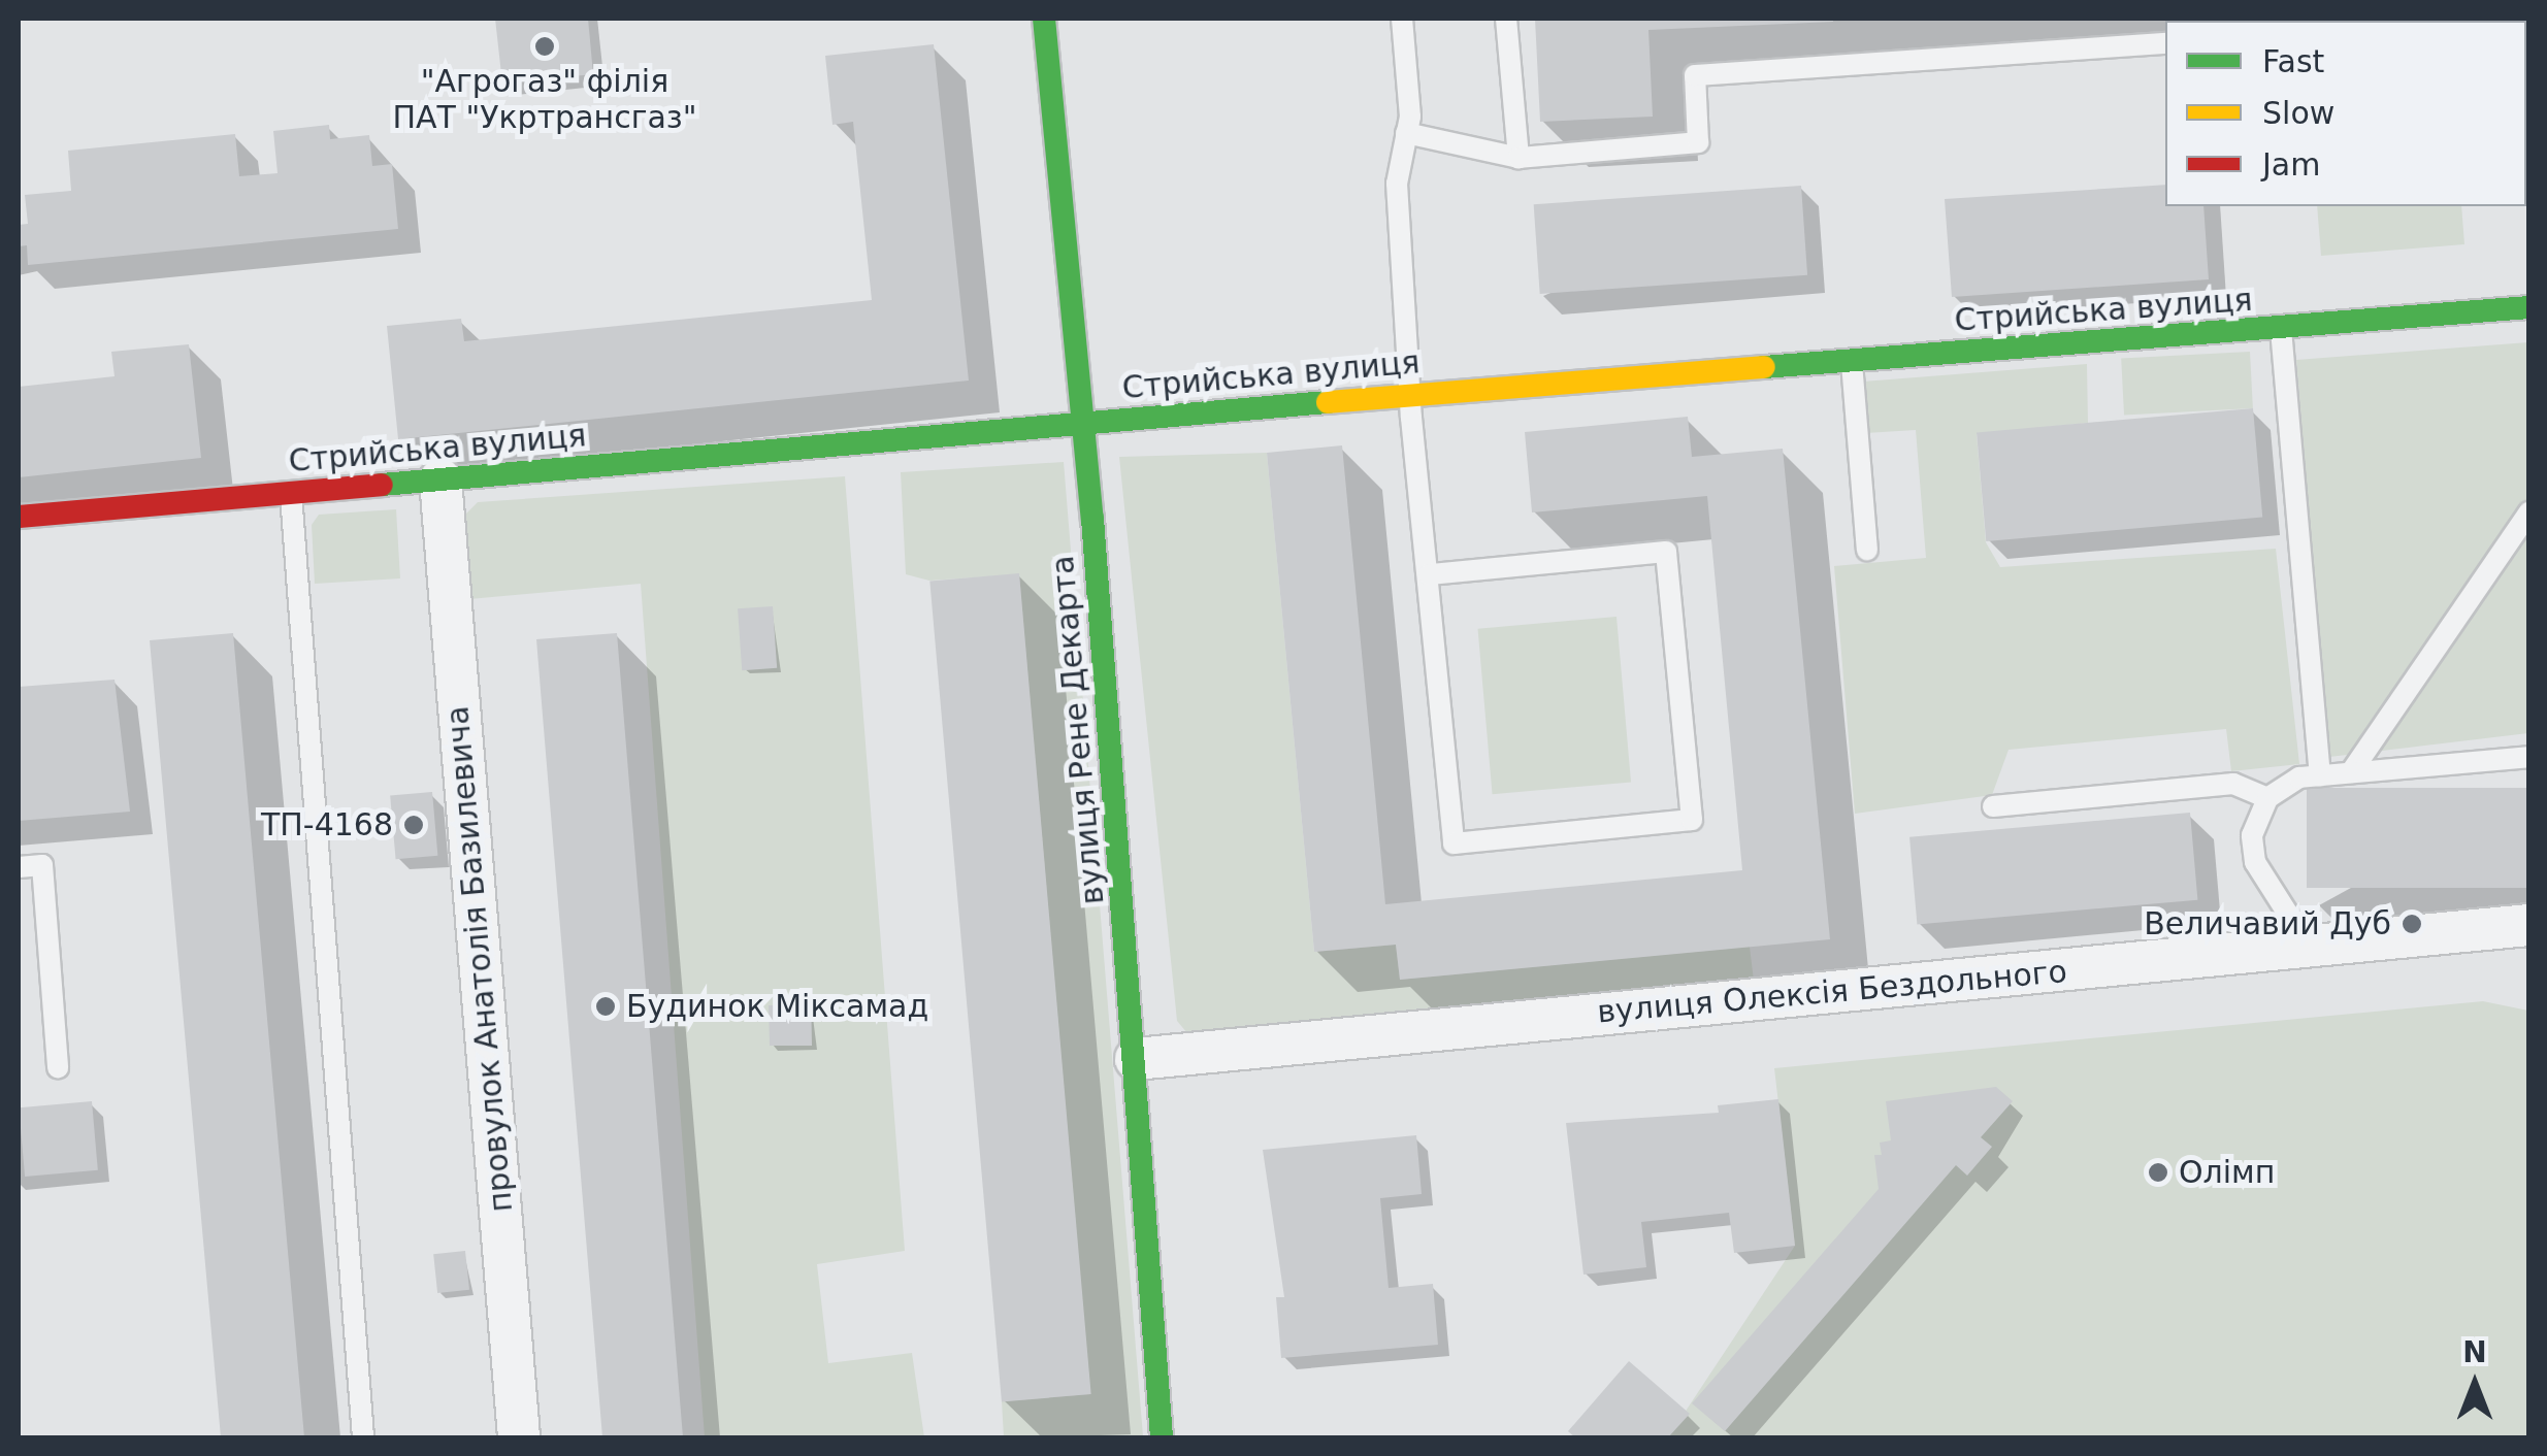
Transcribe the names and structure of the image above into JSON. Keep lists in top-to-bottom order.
{
  "streets": {
    "street": [
      "Стрийська вулиця",
      "вулиця Рене Декарта",
      "провулок Анатолія Базилевича",
      "вулиця Олексія Бездольного"
    ]
  },
  "crossings": [
    ["Стрийська вулиця", "вулиця Рене Декарта"],
    ["Стрийська вулиця", "провулок Анатолія Базилевича"],
    ["вулиця Рене Декарта", "вулиця Олексія Бездольного"]
  ],
  "places": [
    "\"Агрогаз\" філія ПАТ \"Укртрансгаз\"",
    "ТП-4168",
    "Величавий Дуб",
    "Будинок Міксамад",
    "Олімп"
  ],
  "legend": ["Fast", "Slow", "Jam"],
  "north": "top"
}
